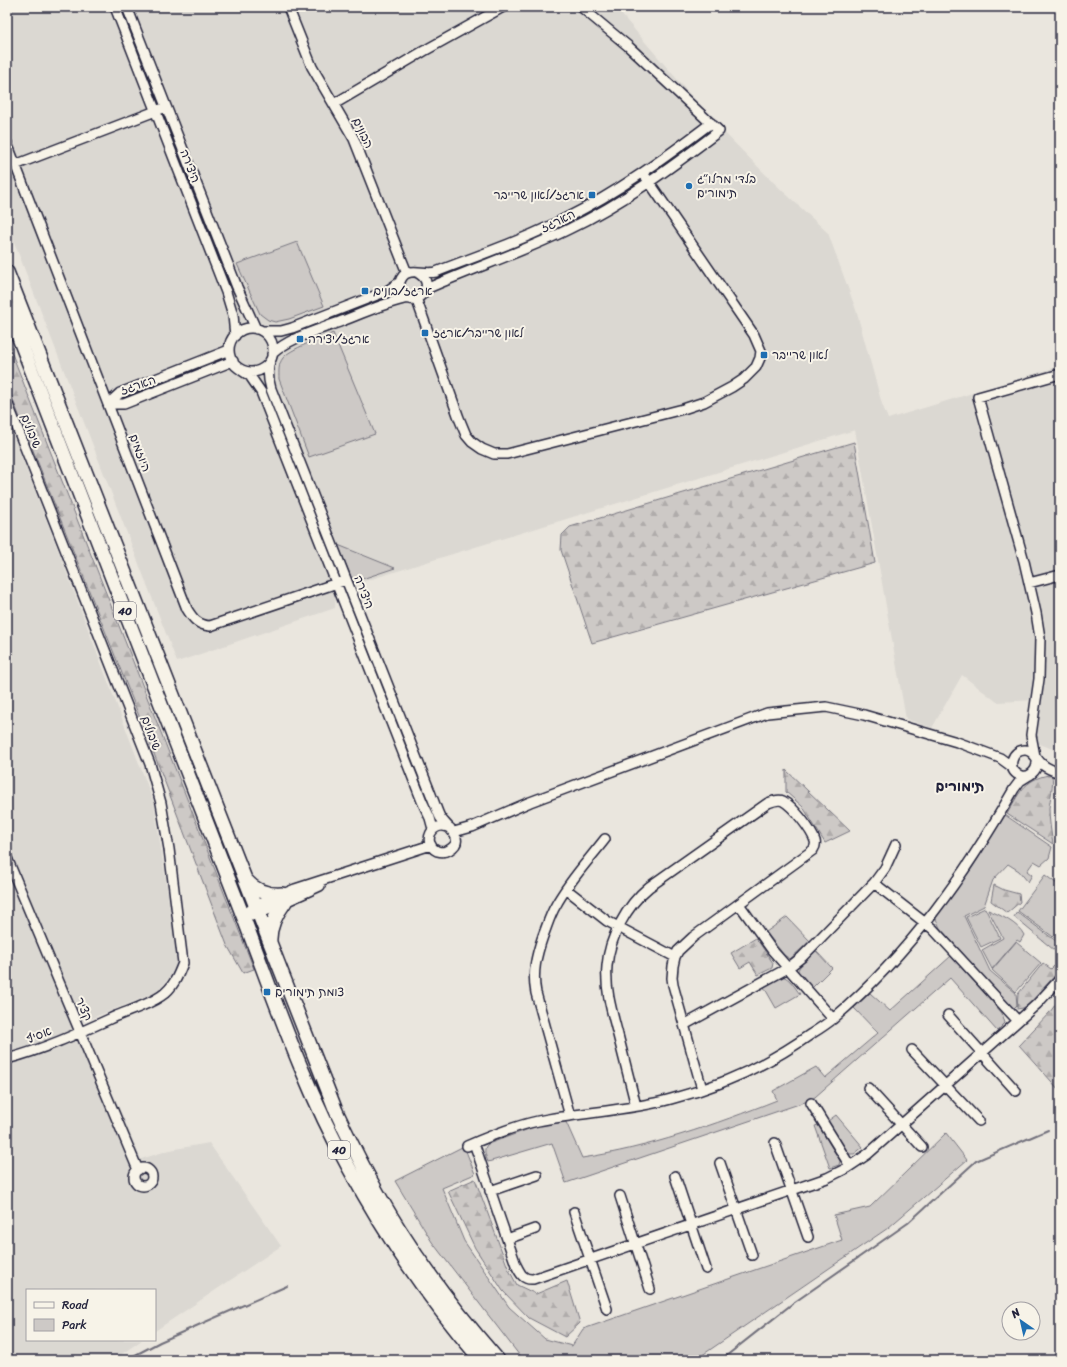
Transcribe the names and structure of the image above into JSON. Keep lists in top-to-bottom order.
{
  "streets": {
    "highway": ["40"],
    "street": [
      "הבונים",
      "היצירה",
      "הארגז",
      "שיבולים",
      "היוזמים",
      "קציר",
      "אסיף"
    ]
  },
  "crossings": [
    ["הבונים", "הארגז"],
    ["היצירה", "הארגז"],
    ["היצירה", "היוזמים"],
    ["הארגז", "היוזמים"],
    ["שיבולים", "קציר"],
    ["שיבולים", "אסיף"],
    ["קציר", "אסיף"]
  ],
  "districts": ["תימורים"],
  "places": {
    "other": ["בלדי מרלו״ג תימורים"],
    "transit": [
      "ארגז/לאון שרייבר",
      "ארגז/בונים",
      "לאון שרייבר/ארגז",
      "ארגז/יצירה",
      "לאון שרייבר",
      "צומת תימורים"
    ]
  },
  "legend": ["Road", "Park"],
  "north": "top left"
}
